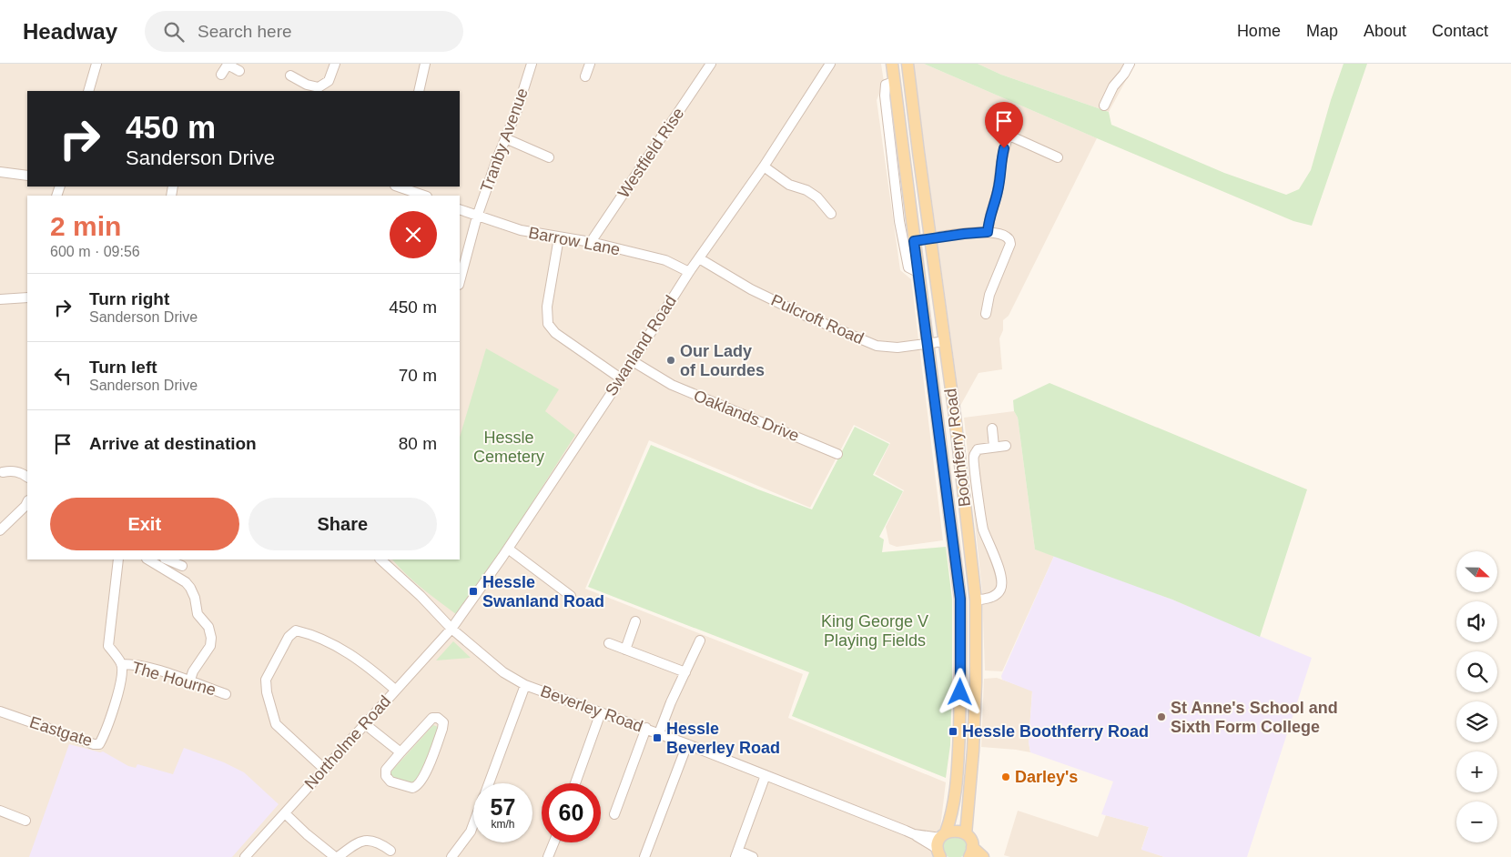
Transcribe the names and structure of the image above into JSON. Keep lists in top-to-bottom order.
{
  "streets": {
    "main road": ["Boothferry Road"],
    "street": [
      "Tranby Avenue",
      "Westfield Rise",
      "Barrow Lane",
      "Pulcroft Road",
      "Swanland Road",
      "Oaklands Drive",
      "The Hourne",
      "Beverley Road",
      "Eastgate",
      "Northolme Road"
    ]
  },
  "crossings": [
    ["Tranby Avenue", "Barrow Lane"],
    ["Westfield Rise", "Barrow Lane"],
    ["Barrow Lane", "Swanland Road"],
    ["Pulcroft Road", "Swanland Road"],
    ["Pulcroft Road", "Boothferry Road"],
    ["Swanland Road", "Oaklands Drive"],
    ["Swanland Road", "Beverley Road"],
    ["Swanland Road", "Northolme Road"],
    ["Boothferry Road", "Beverley Road"],
    ["The Hourne", "Eastgate"],
    ["Beverley Road", "Northolme Road"]
  ],
  "parks": ["Hessle Cemetery", "King George V Playing Fields"],
  "places": {
    "other": ["Our Lady of Lourdes", "St Anne's School and Sixth Form College", "Darley's"],
    "transit": ["Hessle Swanland Road", "Hessle Boothferry Road", "Hessle Beverley Road"]
  },
  "north": "right",
  "page": {
    "header": "Headway",
    "search": "Search here",
    "nav": [
      "Home",
      "Map",
      "About",
      "Contact"
    ],
    "turn": ["450 m", "Sanderson Drive"],
    "heading": ["2 min", "600 m · 09:56"],
    "list": [
      {
        "name": "Turn right",
        "note": "Sanderson Drive",
        "value": "450 m"
      },
      {
        "name": "Turn left",
        "note": "Sanderson Drive",
        "value": "70 m"
      },
      {
        "name": "Arrive at destination",
        "value": "80 m"
      }
    ],
    "buttons": ["Exit", "Share"],
    "map_buttons": ["+", "−"],
    "speed": "57 km/h",
    "limit": "60"
  }
}
